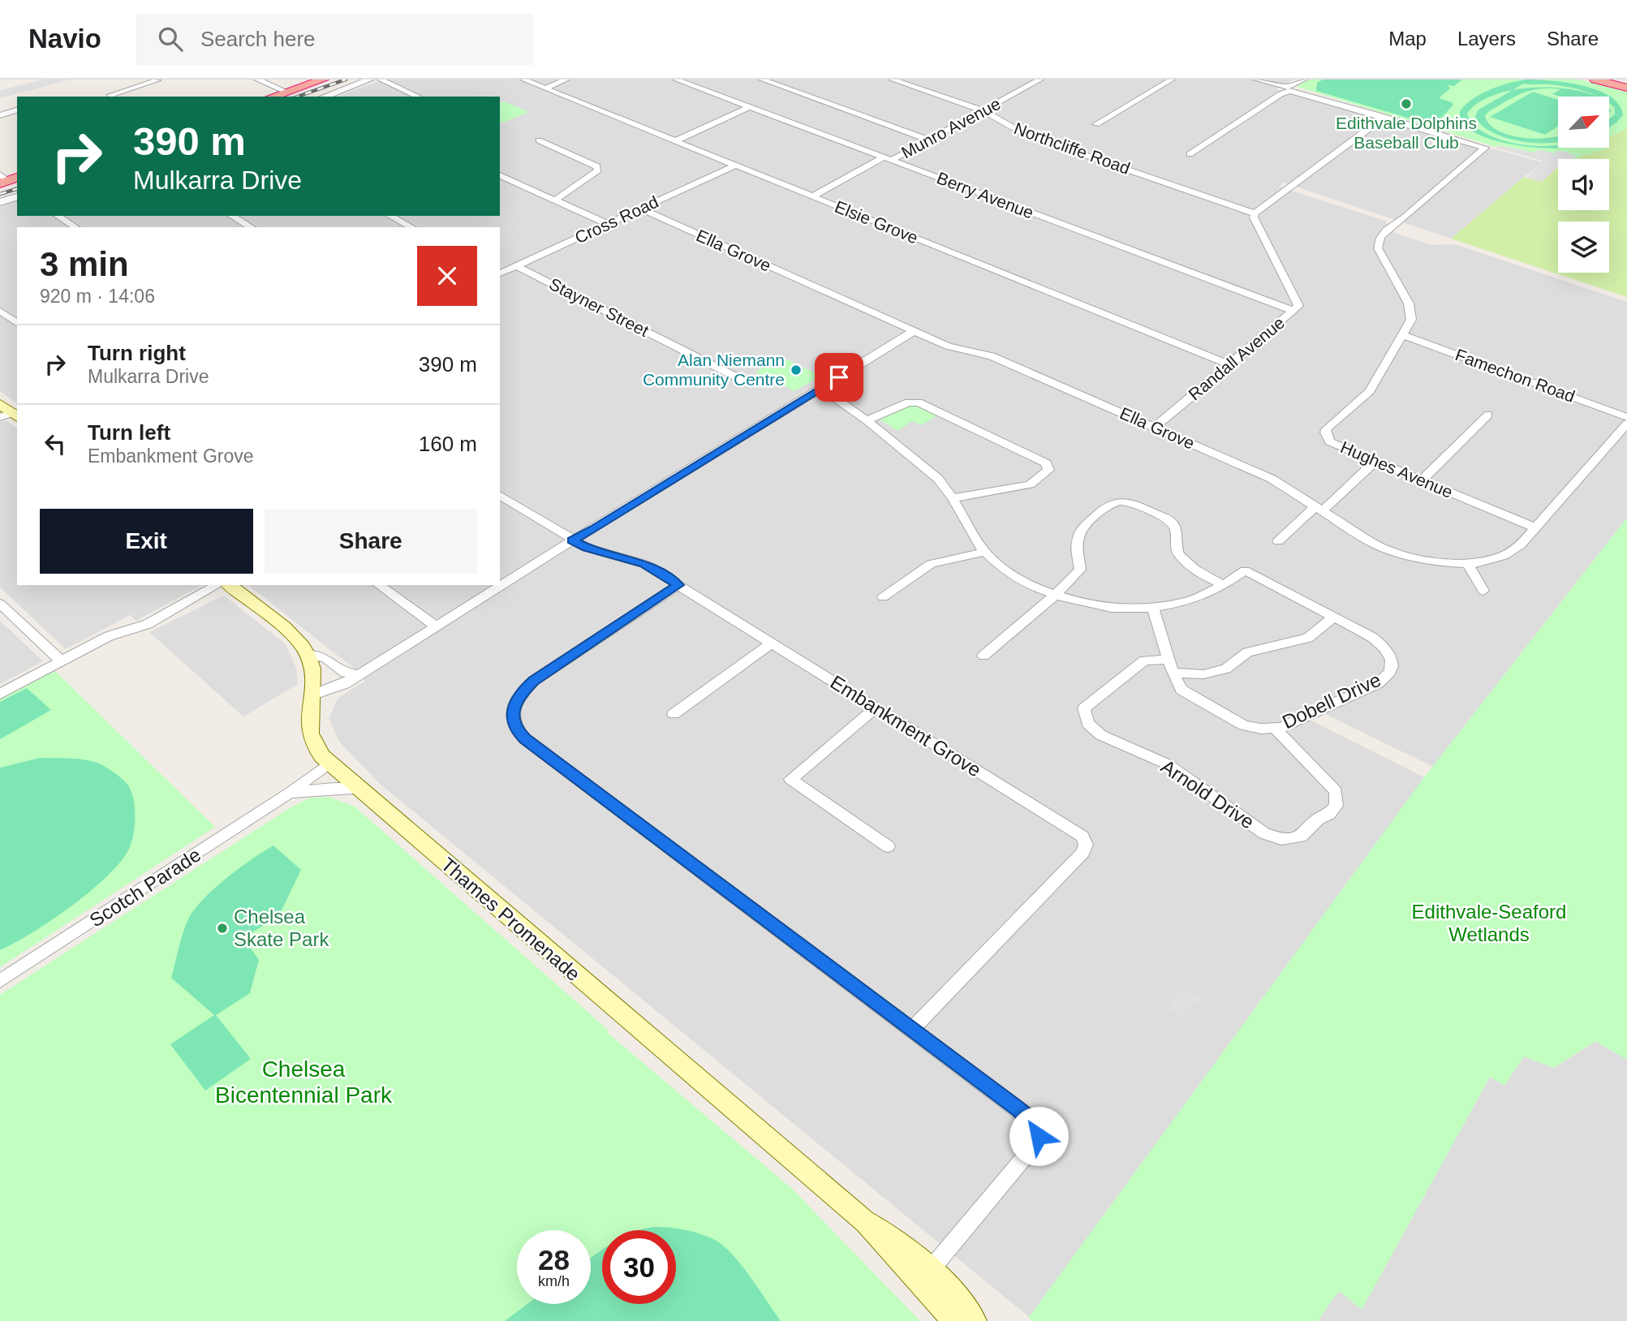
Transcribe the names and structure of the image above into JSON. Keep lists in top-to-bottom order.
{
  "streets": {
    "main road": ["Thames Promenade"],
    "street": [
      "Munro Avenue",
      "Northcliffe Road",
      "Berry Avenue",
      "Cross Road",
      "Elsie Grove",
      "Ella Grove",
      "Stayner Street",
      "Randall Avenue",
      "Famechon Road",
      "Hughes Avenue",
      "Dobell Drive",
      "Embankment Grove",
      "Arnold Drive",
      "Scotch Parade"
    ]
  },
  "crossings": [
    ["Munro Avenue", "Northcliffe Road"],
    ["Munro Avenue", "Berry Avenue"],
    ["Munro Avenue", "Elsie Grove"],
    ["Northcliffe Road", "Randall Avenue"],
    ["Berry Avenue", "Randall Avenue"],
    ["Cross Road", "Elsie Grove"],
    ["Cross Road", "Ella Grove"],
    ["Cross Road", "Stayner Street"],
    ["Elsie Grove", "Randall Avenue"],
    ["Ella Grove", "Randall Avenue"],
    ["Ella Grove", "Hughes Avenue"],
    ["Famechon Road", "Hughes Avenue"],
    ["Dobell Drive", "Arnold Drive"],
    ["Scotch Parade", "Thames Promenade"]
  ],
  "parks": ["Edithvale-Seaford Wetlands", "Chelsea Bicentennial Park"],
  "places": ["Edithvale Dolphins Baseball Club", "Alan Niemann Community Centre", "Chelsea Skate Park"],
  "north": "top right",
  "page": {
    "header": "Navio",
    "search": "Search here",
    "nav": ["Map", "Layers", "Share"],
    "turn": ["390 m", "Mulkarra Drive"],
    "heading": ["3 min", "920 m · 14:06"],
    "list": [
      {
        "name": "Turn right",
        "note": "Mulkarra Drive",
        "value": "390 m"
      },
      {
        "name": "Turn left",
        "note": "Embankment Grove",
        "value": "160 m"
      }
    ],
    "buttons": ["Exit", "Share"],
    "speed": "28 km/h",
    "limit": "30"
  }
}
